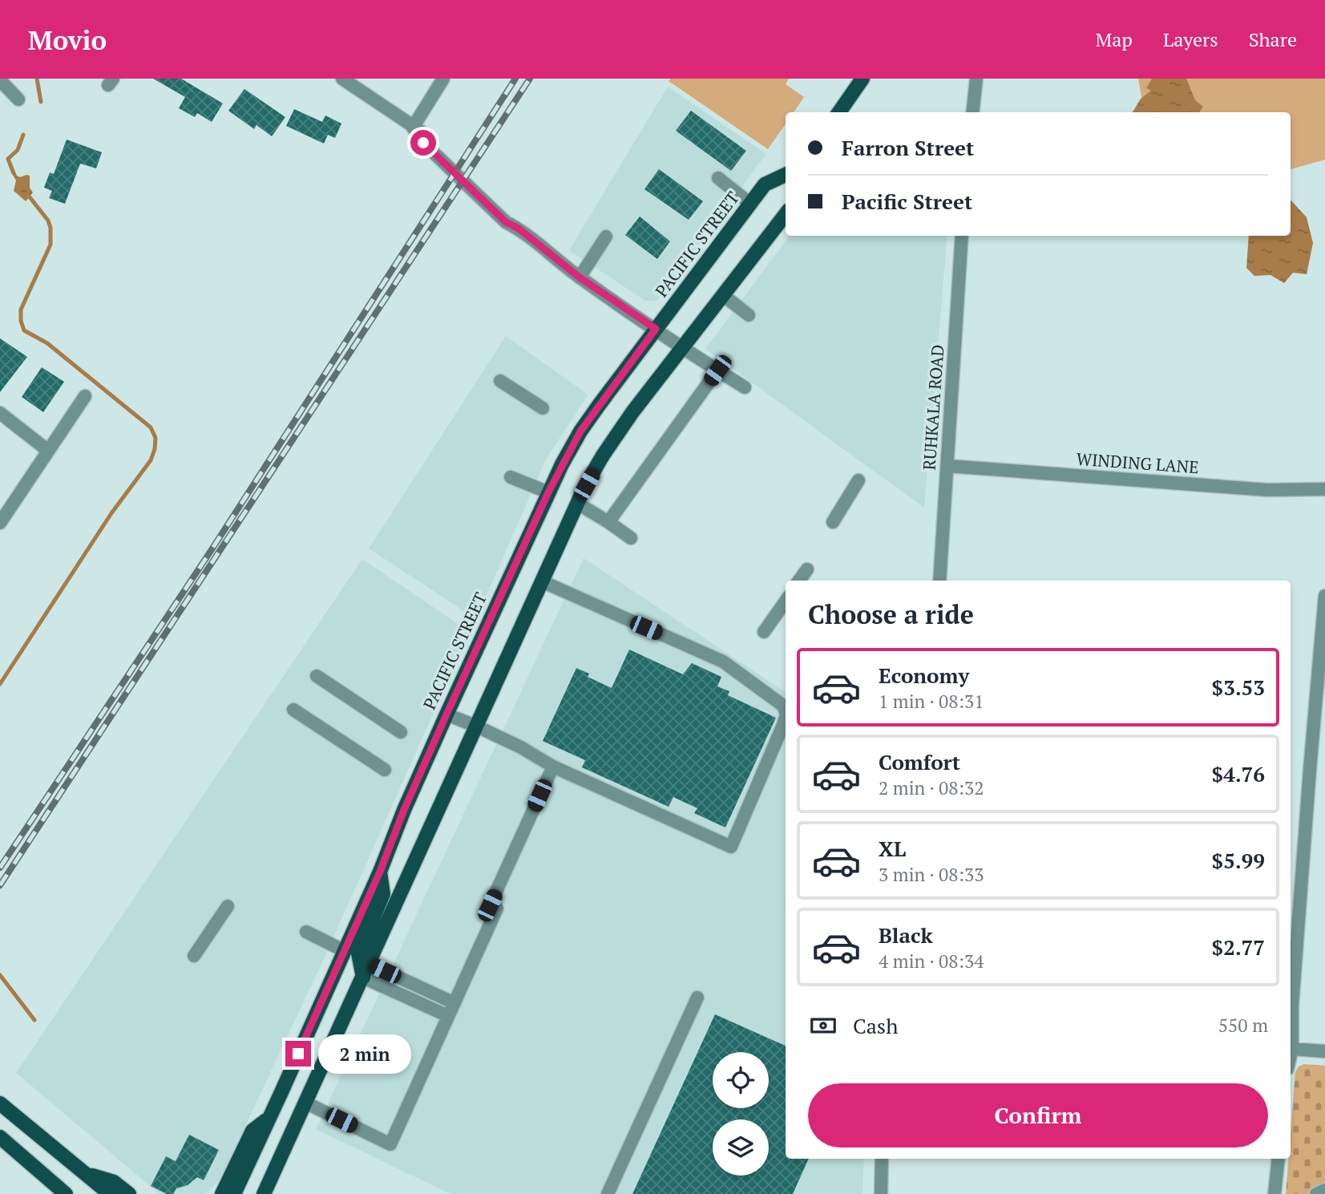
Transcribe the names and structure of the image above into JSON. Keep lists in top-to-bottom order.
{
  "streets": {
    "main road": ["PACIFIC STREET"],
    "street": ["RUHKALA ROAD", "WINDING LANE"]
  },
  "crossings": [
    ["RUHKALA ROAD", "WINDING LANE"]
  ],
  "page": {
    "header": "Movio",
    "nav": ["Map", "Layers", "Share"],
    "banner": ["Farron Street", "Pacific Street"],
    "heading": "Choose a ride",
    "list": [
      {
        "name": "Economy",
        "note": "1 min · 08:31",
        "value": "$3.53"
      },
      {
        "name": "Comfort",
        "note": "2 min · 08:32",
        "value": "$4.76"
      },
      {
        "name": "XL",
        "note": "3 min · 08:33",
        "value": "$5.99"
      },
      {
        "name": "Black",
        "note": "4 min · 08:34",
        "value": "$2.77"
      }
    ],
    "pay": ["Cash", "550 m"],
    "bubble": "2 min",
    "buttons": "Confirm"
  }
}
